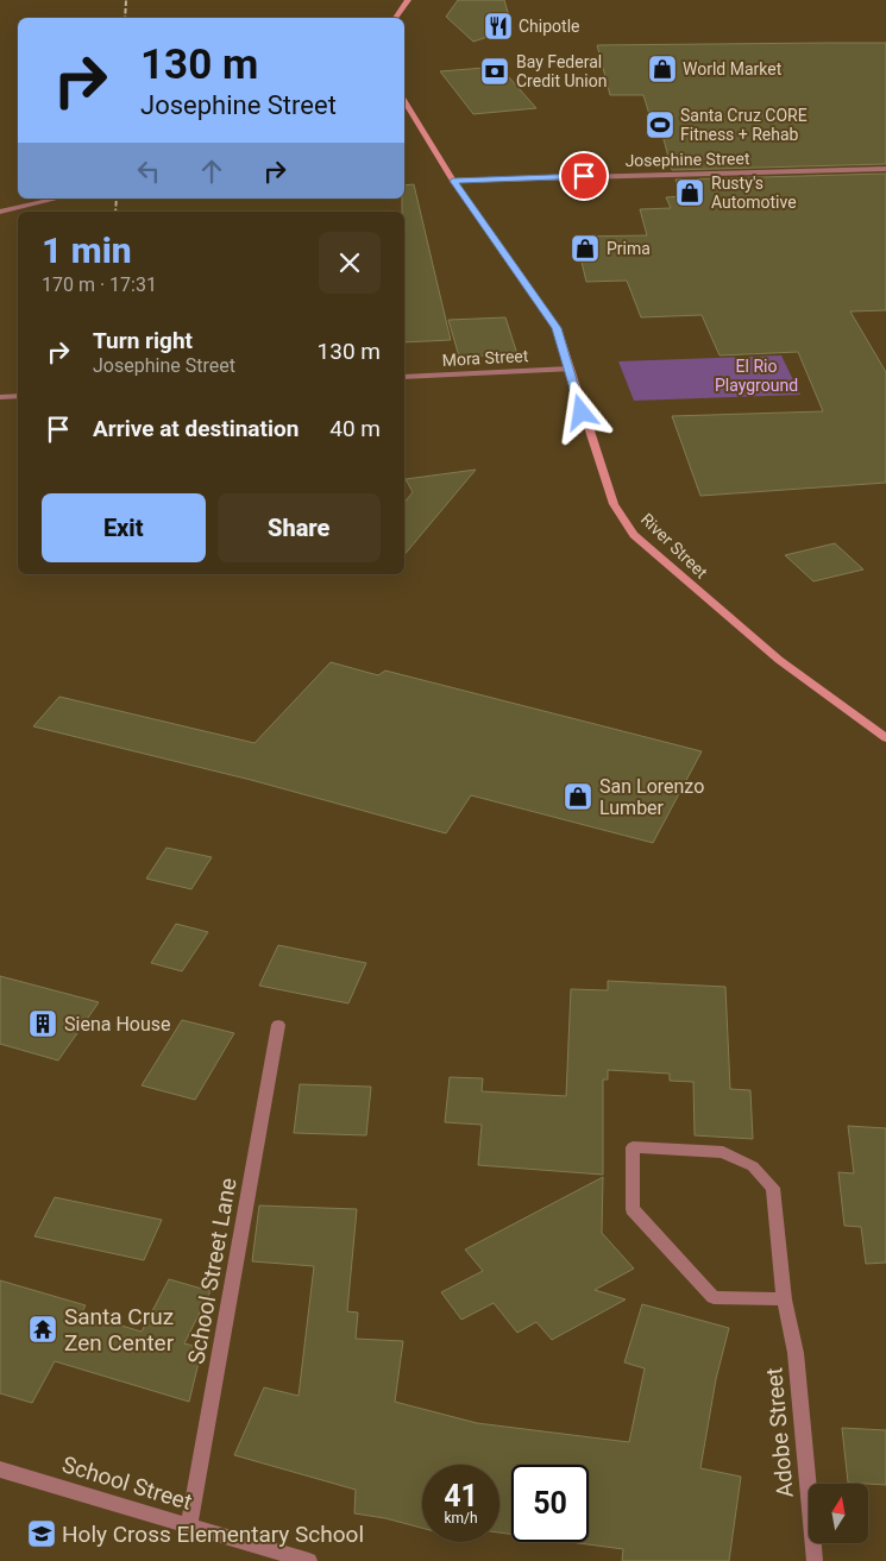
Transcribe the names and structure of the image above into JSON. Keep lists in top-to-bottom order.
{
  "streets": {
    "main road": ["River Street"],
    "street": [
      "Josephine Street",
      "Mora Street",
      "School Street Lane",
      "Adobe Street",
      "School Street"
    ]
  },
  "crossings": [
    ["Josephine Street", "River Street"],
    ["Mora Street", "River Street"],
    ["School Street Lane", "School Street"]
  ],
  "parks": ["El Rio Playground"],
  "places": {
    "restaurant": ["Chipotle"],
    "shop": [
      "World Market",
      "Rusty's Automotive",
      "Prima",
      "San Lorenzo Lumber"
    ],
    "bank": ["Bay Federal Credit Union"],
    "sports": ["Santa Cruz CORE Fitness + Rehab"],
    "building": ["Siena House"],
    "temple": ["Santa Cruz Zen Center"],
    "school or university": ["Holy Cross Elementary School"]
  },
  "north": "top",
  "page": {
    "turn": ["130 m", "Josephine Street"],
    "heading": ["1 min", "170 m · 17:31"],
    "list": [
      {
        "name": "Turn right",
        "note": "Josephine Street",
        "value": "130 m"
      },
      {
        "name": "Arrive at destination",
        "value": "40 m"
      }
    ],
    "buttons": ["Exit", "Share"],
    "speed": "41 km/h",
    "limit": "50"
  }
}
